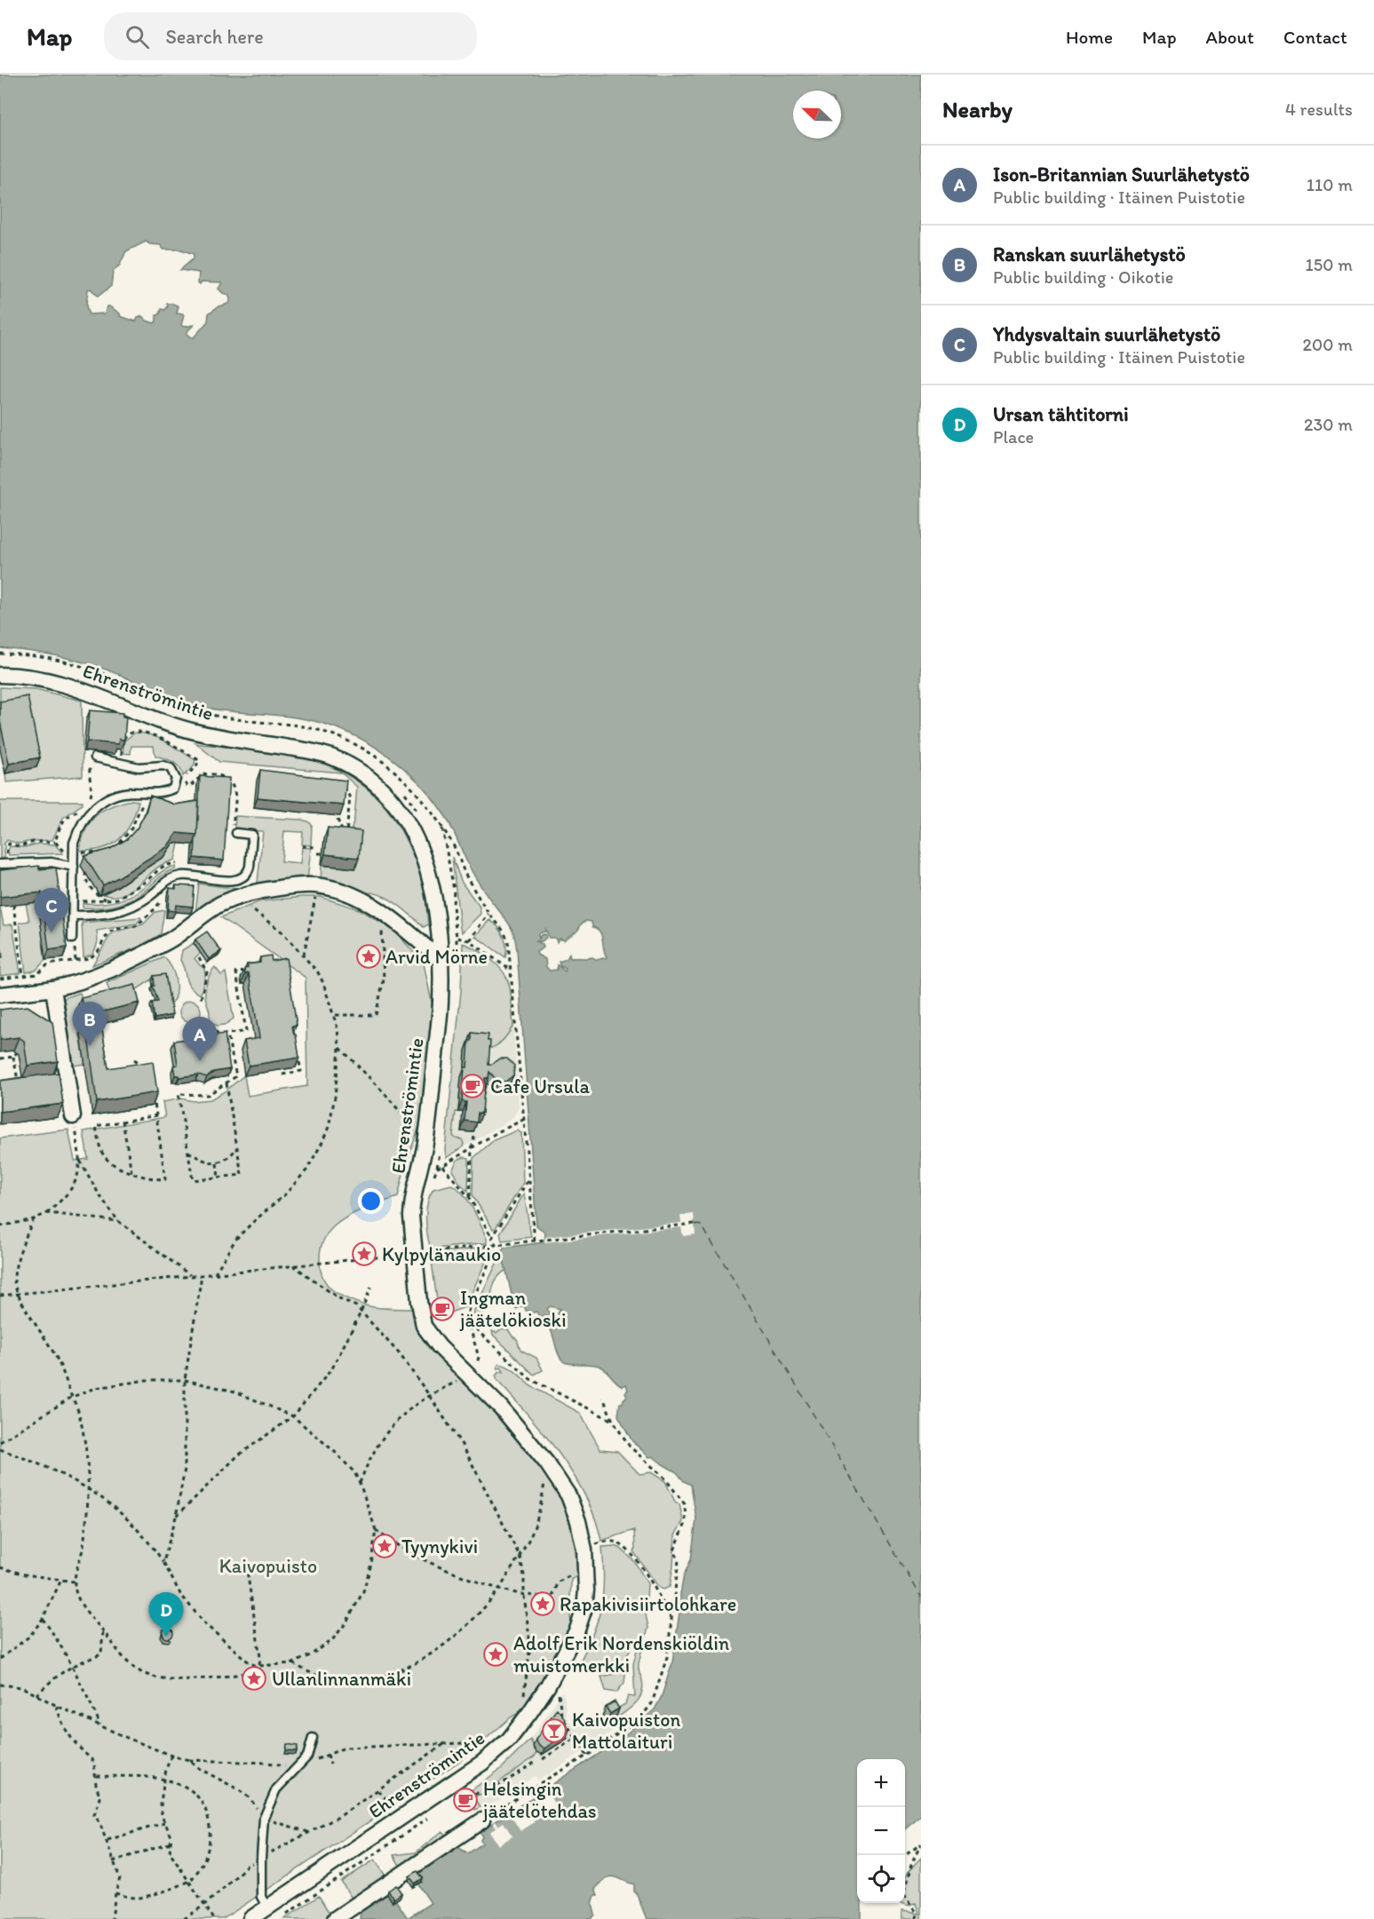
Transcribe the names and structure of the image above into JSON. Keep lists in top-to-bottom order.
{
  "streets": {
    "street": ["Ehrenströmintie"]
  },
  "parks": ["Kaivopuisto"],
  "places": {
    "place": [
      "Arvid Mörne",
      "Kylpylänaukio",
      "Tyynykivi",
      "Rapakivisiirtolohkare",
      "Adolf Erik Nordenskiöldin muistomerkki",
      "Ullanlinnanmäki"
    ],
    "cafe": ["Cafe Ursula", "Ingman jäätelökioski", "Helsingin jäätelötehdas"],
    "bar": ["Kaivopuiston Mattolaituri"]
  },
  "north": "top left",
  "page": {
    "header": "Map",
    "search": "Search here",
    "nav": [
      "Home",
      "Map",
      "About",
      "Contact"
    ],
    "heading": ["Nearby", "4 results"],
    "list": [
      {
        "mark": "A",
        "name": "Ison-Britannian Suurlähetystö",
        "note": "Public building · Itäinen Puistotie",
        "value": "110 m"
      },
      {
        "mark": "B",
        "name": "Ranskan suurlähetystö",
        "note": "Public building · Oikotie",
        "value": "150 m"
      },
      {
        "mark": "C",
        "name": "Yhdysvaltain suurlähetystö",
        "note": "Public building · Itäinen Puistotie",
        "value": "200 m"
      },
      {
        "mark": "D",
        "name": "Ursan tähtitorni",
        "note": "Place",
        "value": "230 m"
      }
    ],
    "pins": [
      "C",
      "B",
      "A",
      "D"
    ],
    "map_buttons": ["+", "−"]
  }
}
